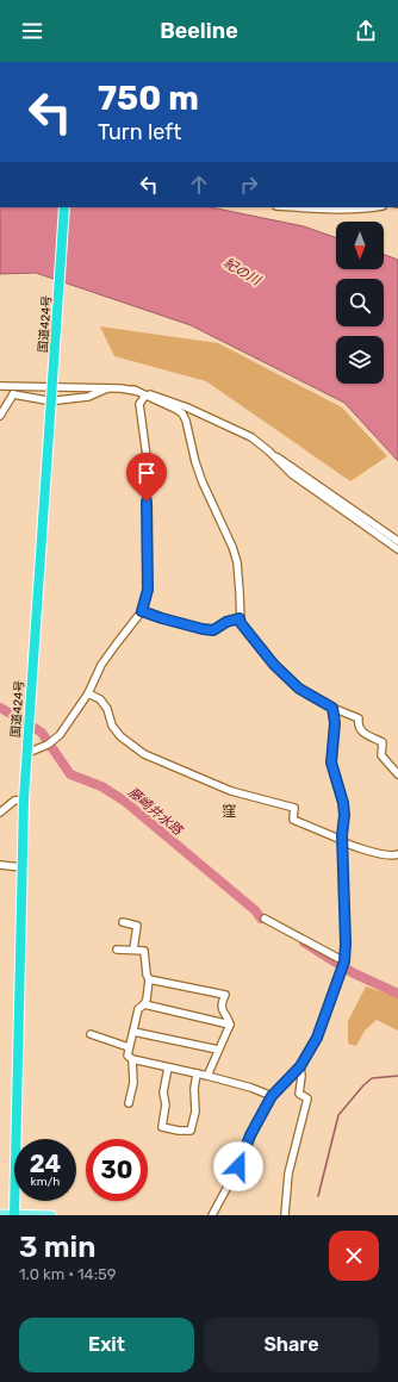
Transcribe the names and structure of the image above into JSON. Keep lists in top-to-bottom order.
{
  "streets": {
    "highway": ["国道424号"]
  },
  "districts": ["窪"],
  "water": ["紀の川", "藤崎井水路"],
  "north": "bottom",
  "page": {
    "header": "Beeline",
    "turn": ["750 m", "Turn left"],
    "speed": "24 km/h",
    "limit": "30",
    "heading": ["3 min", "1.0 km · 14:59"],
    "buttons": ["Exit", "Share"]
  }
}
